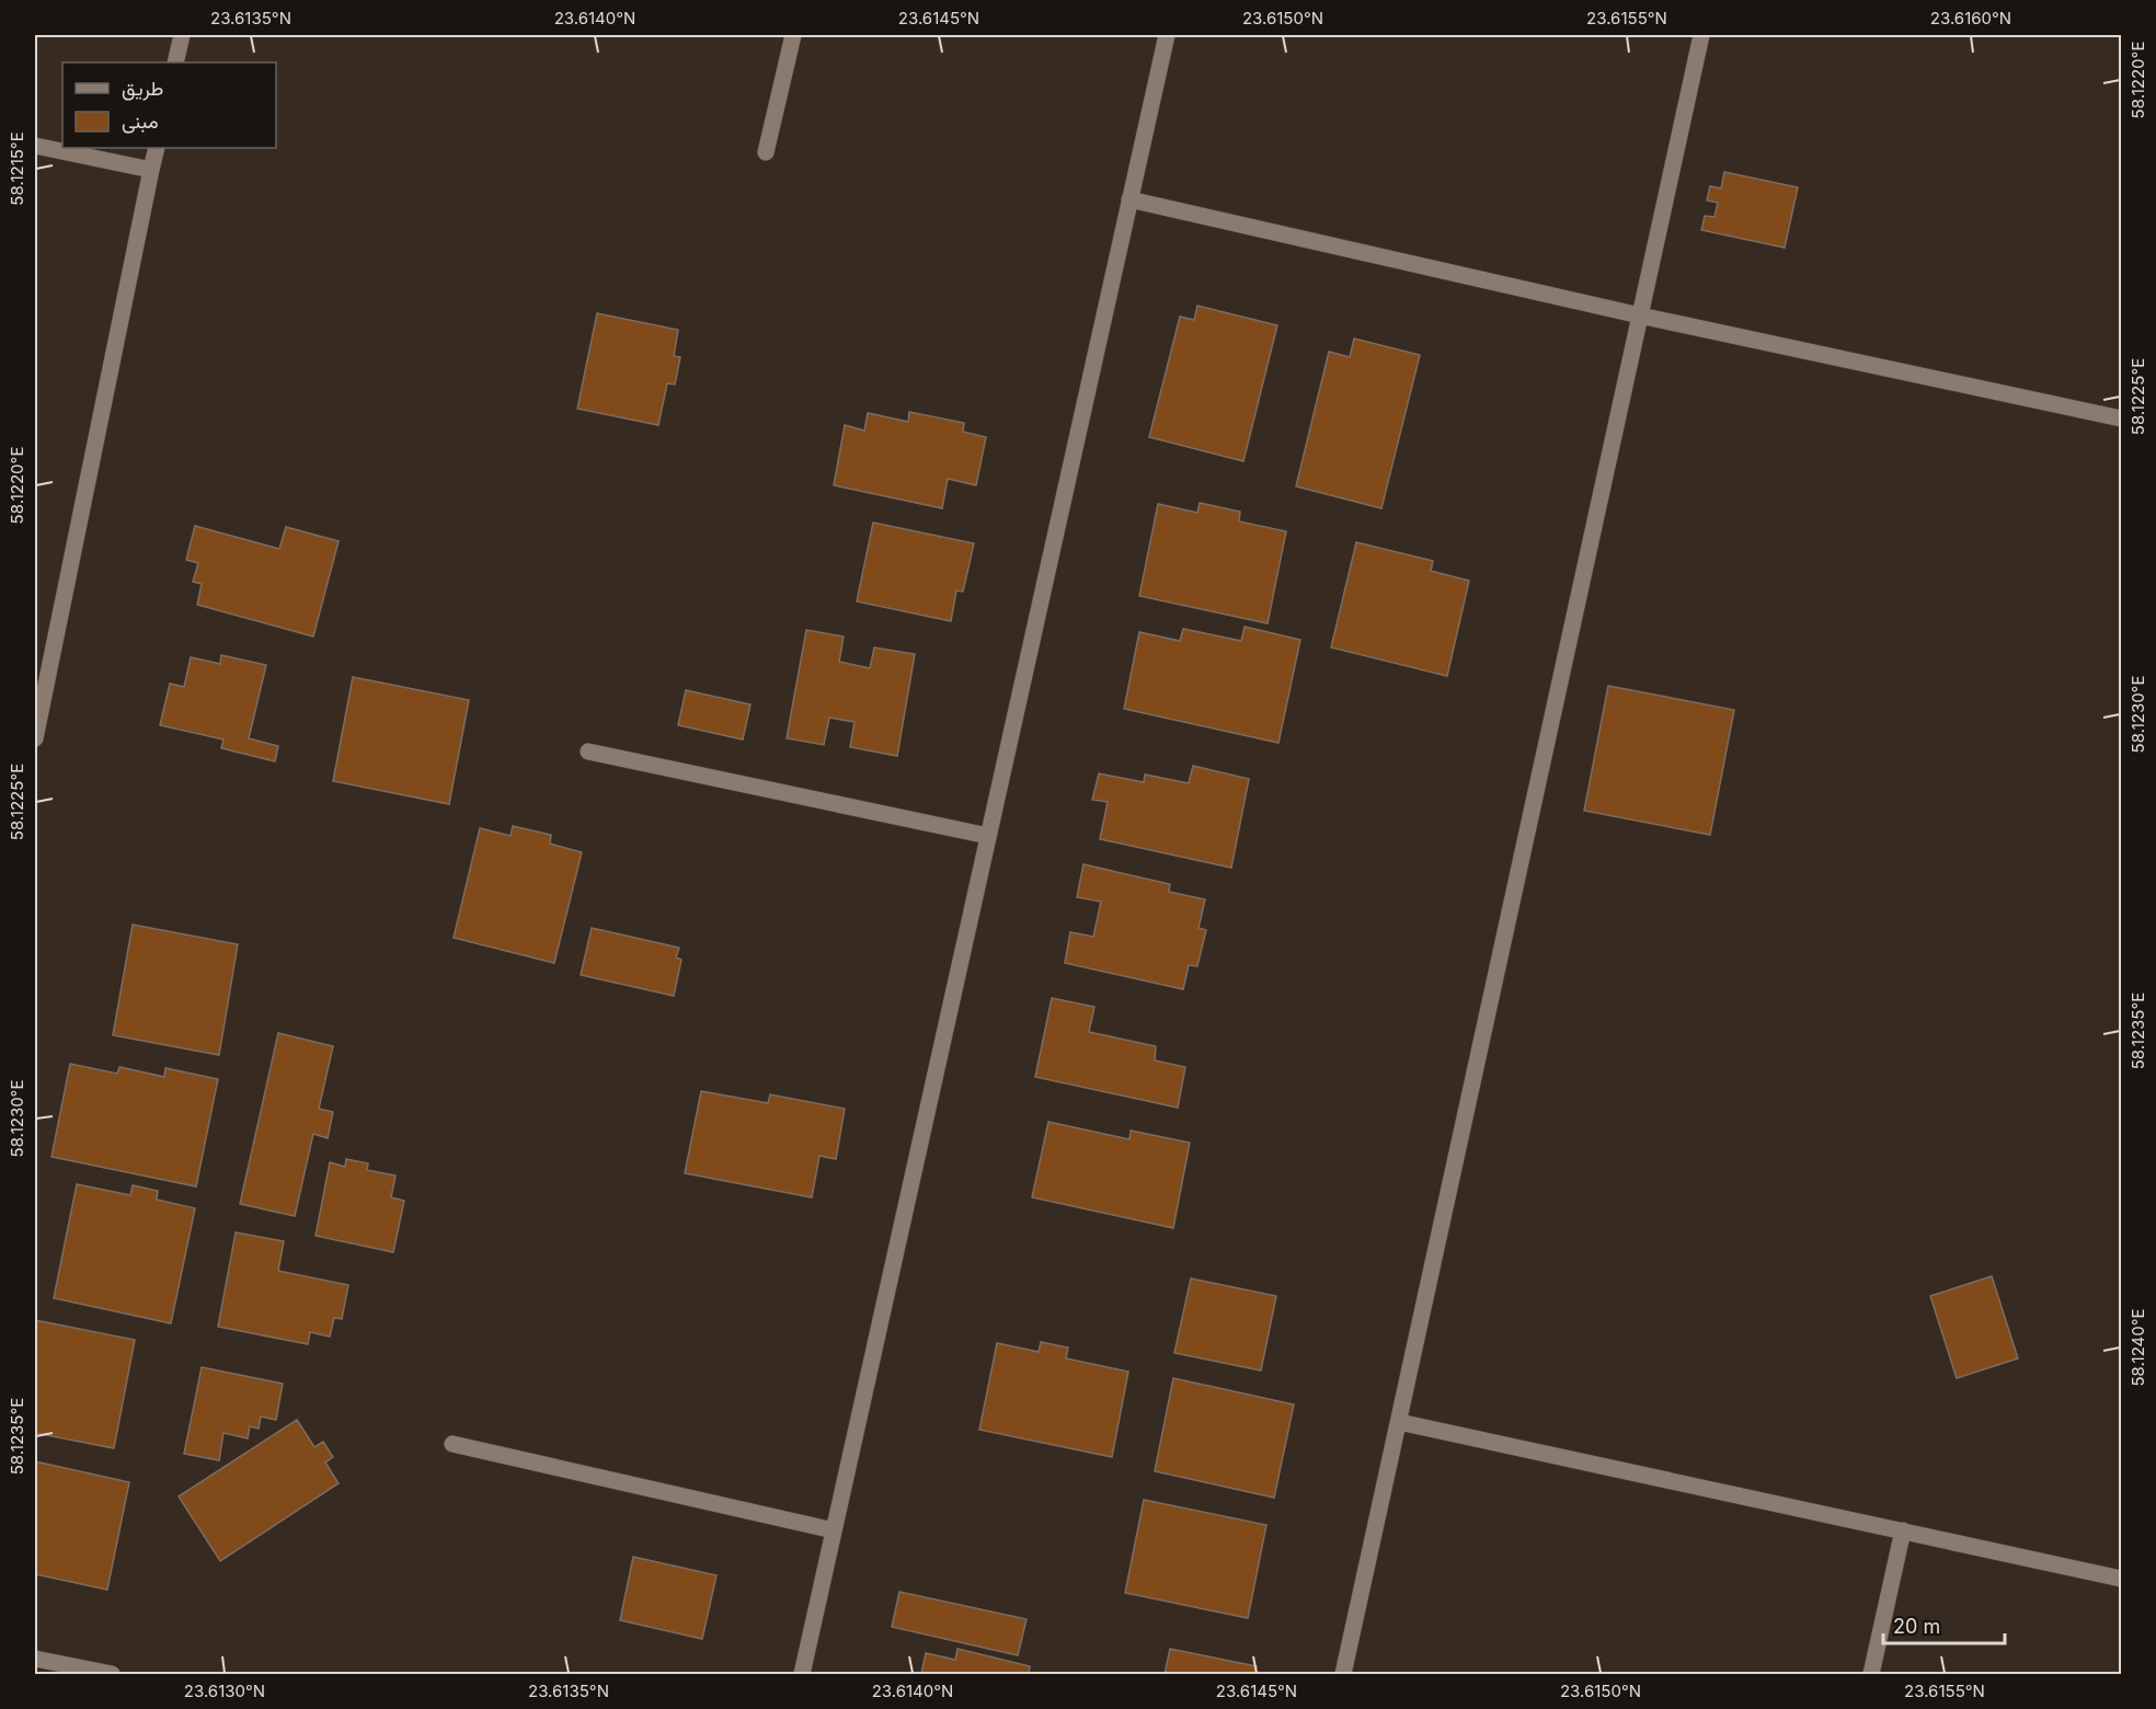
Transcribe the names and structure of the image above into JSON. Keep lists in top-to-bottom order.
{
  "legend": ["طريق", "مبنى"],
  "scale_bar": "20 m",
  "coordinates": [
    "23.6135°N",
    "23.6140°N",
    "23.6145°N",
    "23.6150°N",
    "23.6155°N",
    "23.6160°N",
    "58.1220°E",
    "58.1215°E",
    "58.1225°E",
    "58.1230°E",
    "58.1235°E",
    "58.1240°E",
    "23.6130°N"
  ]
}
